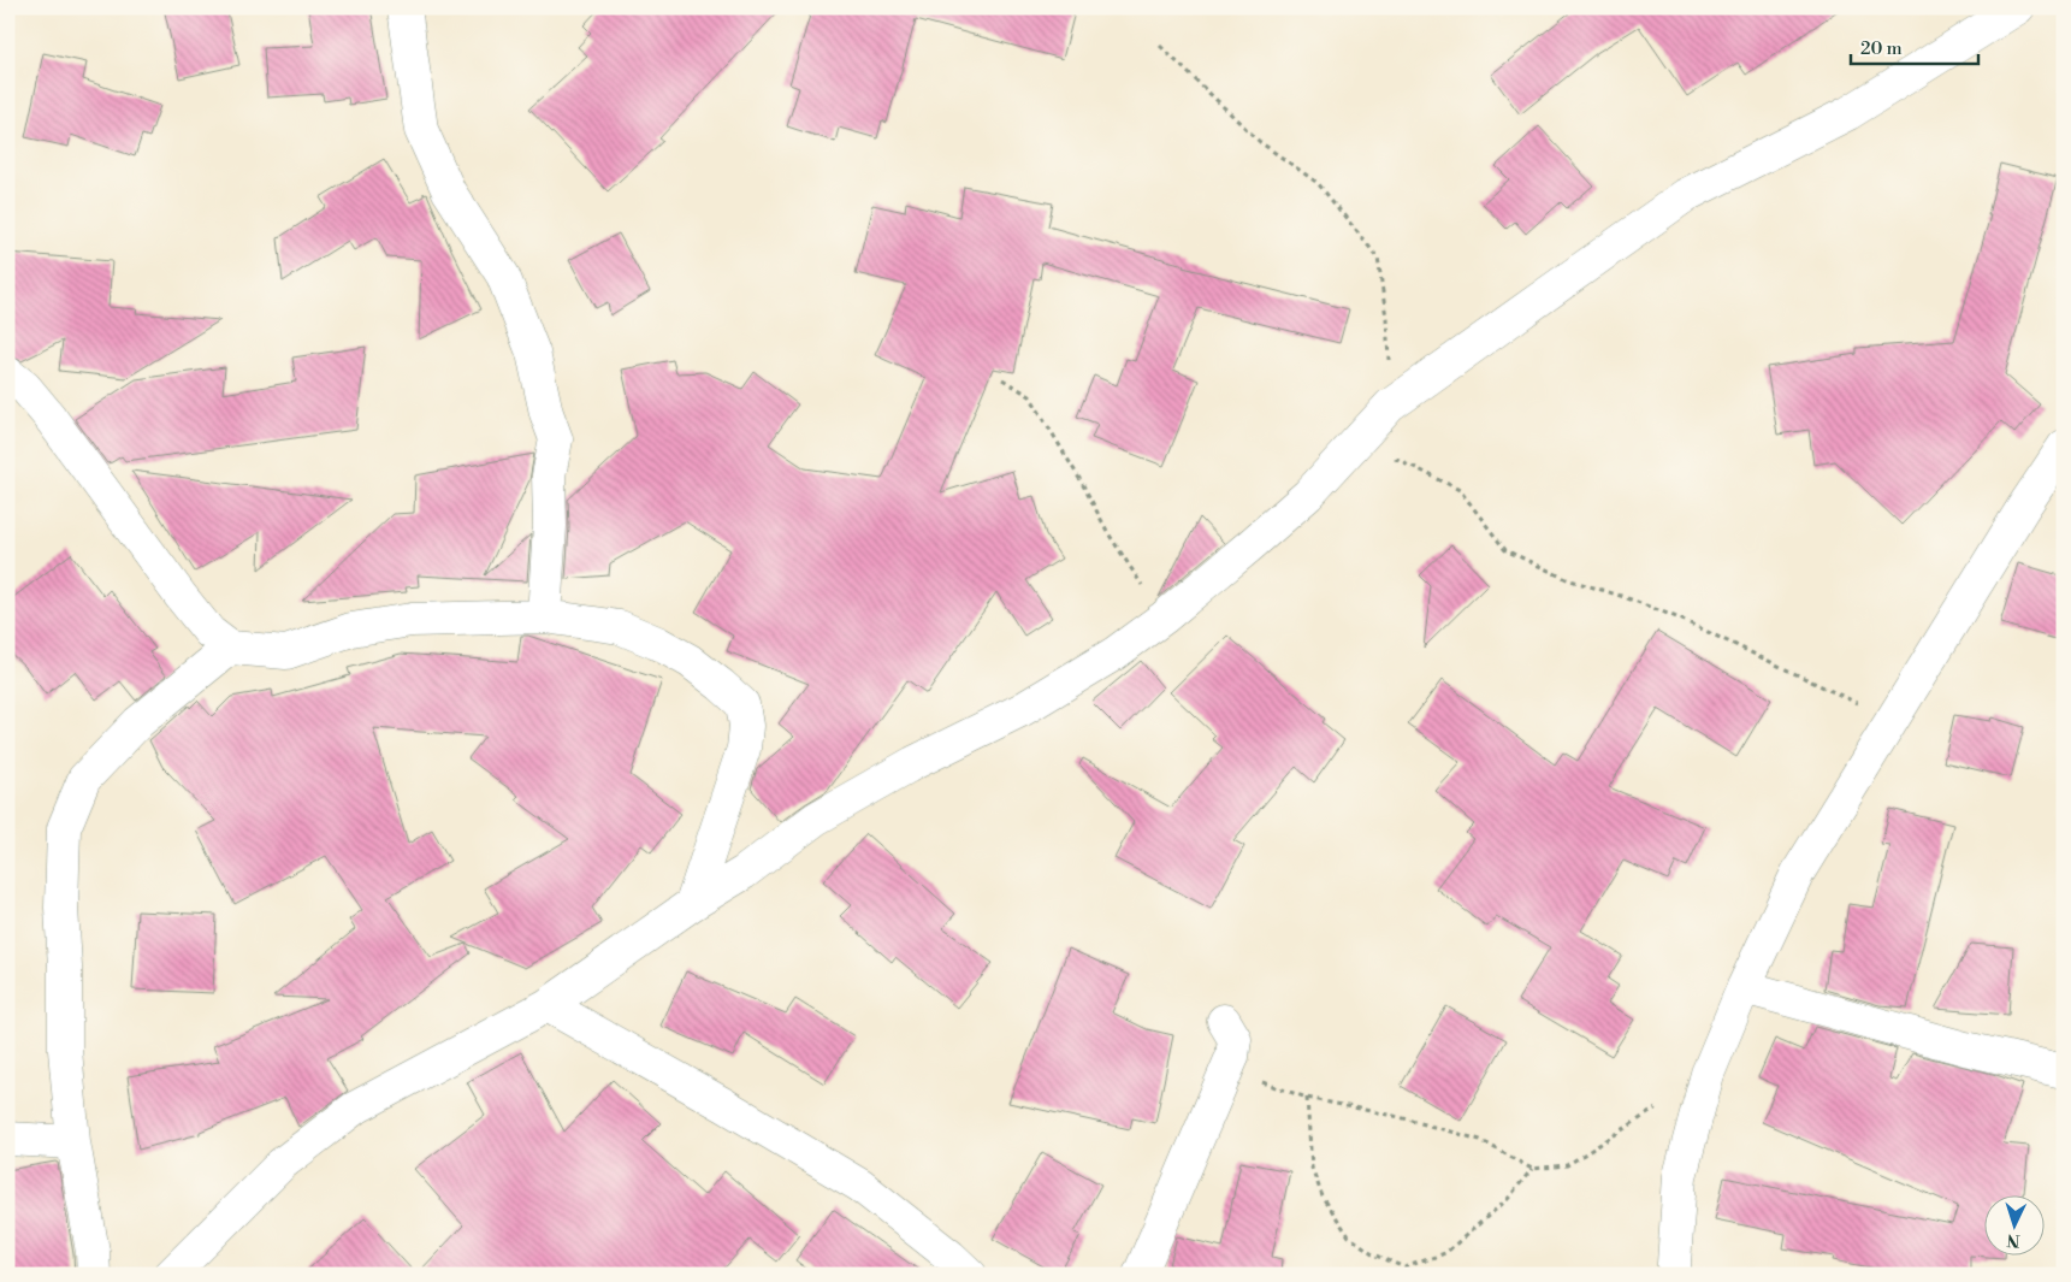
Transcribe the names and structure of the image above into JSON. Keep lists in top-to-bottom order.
{
  "scale_bar": "20 m",
  "north": "bottom"
}
